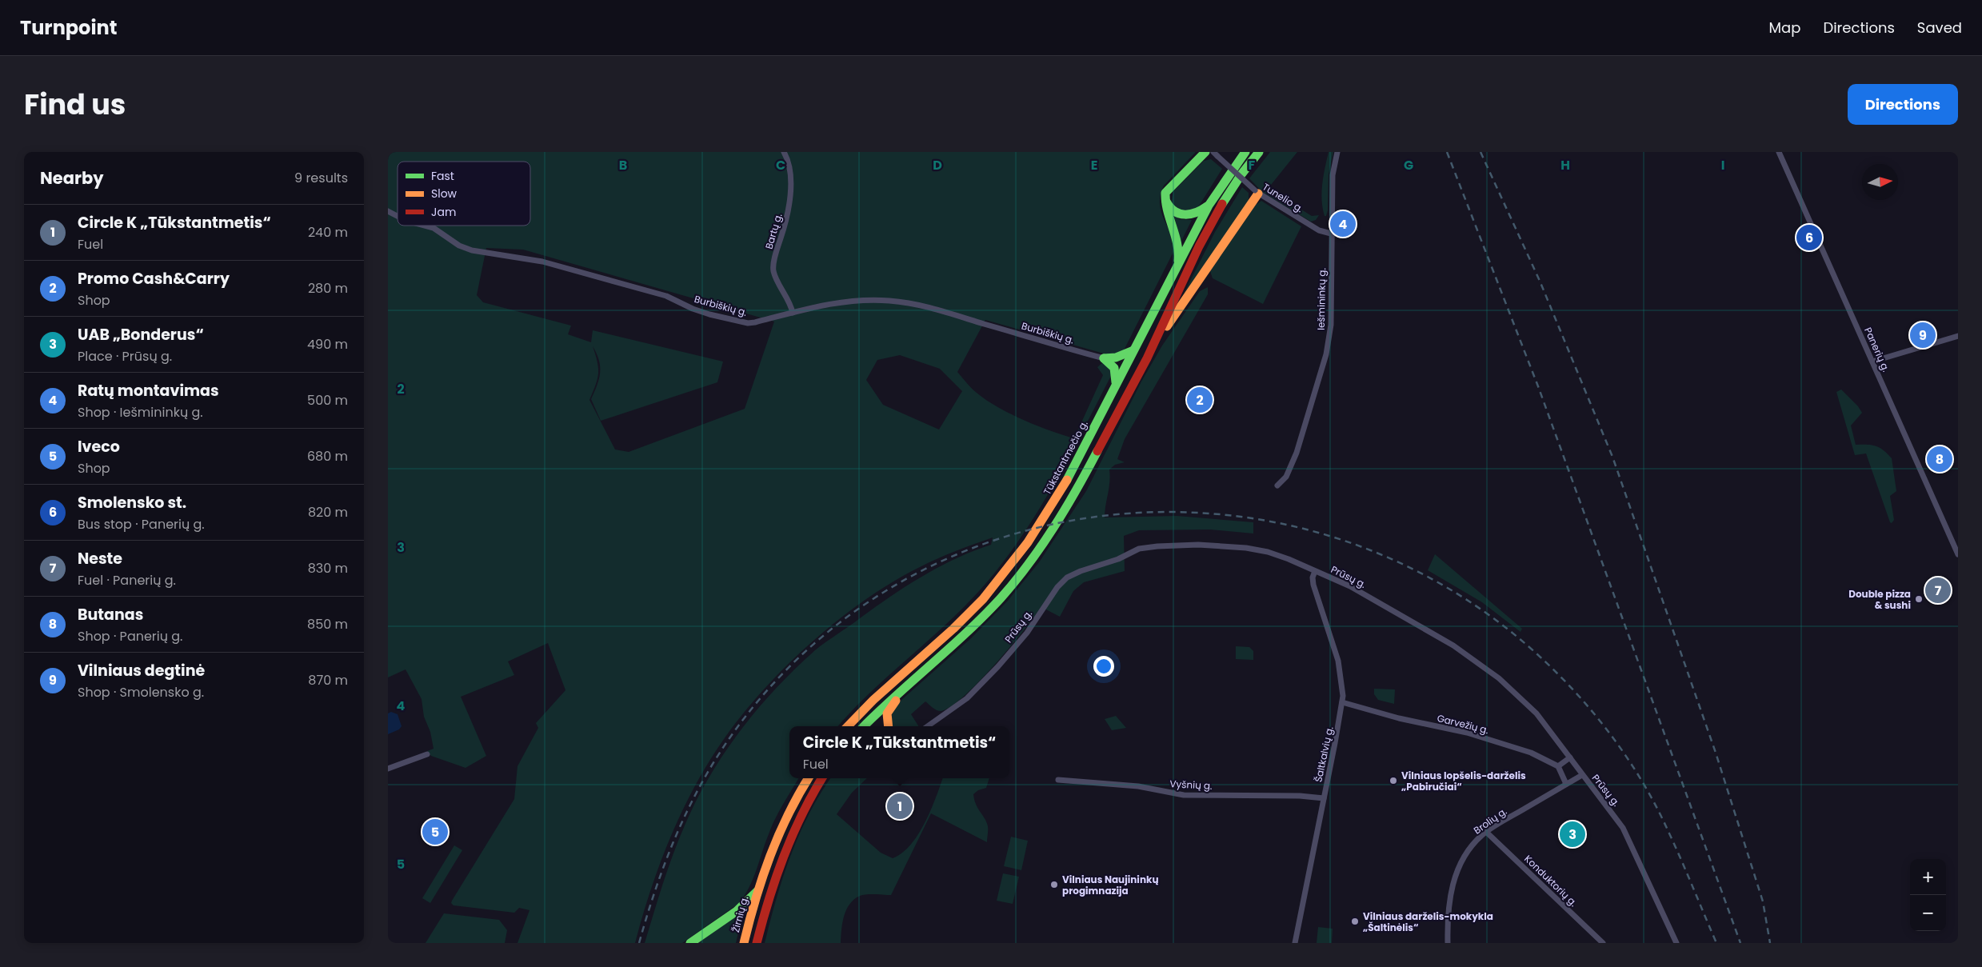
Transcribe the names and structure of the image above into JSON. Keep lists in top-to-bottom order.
{
  "streets": {
    "highway": ["Tūkstantmečio g.", "Žirnių g."],
    "street": [
      "Tunelio g.",
      "Bartų g.",
      "Iešmininkų g.",
      "Burbiškių g.",
      "Panerių g.",
      "Prūsų g.",
      "Garvežių g.",
      "Šaltkalvių g.",
      "Vyšnių g.",
      "Brolių g.",
      "Konduktorių g."
    ]
  },
  "crossings": [
    ["Tunelio g.", "Iešmininkų g."],
    ["Bartų g.", "Burbiškių g."],
    ["Prūsų g.", "Šaltkalvių g."],
    ["Prūsų g.", "Brolių g."],
    ["Garvežių g.", "Šaltkalvių g."],
    ["Šaltkalvių g.", "Vyšnių g."],
    ["Brolių g.", "Konduktorių g."]
  ],
  "places": [
    "Double pizza & sushi",
    "Vilniaus lopšelis-darželis „Pabiručiai“",
    "Vilniaus Naujininkų progimnazija",
    "Vilniaus darželis-mokykla „Šaltinėlis“"
  ],
  "legend": ["Fast", "Slow", "Jam"],
  "north": "right",
  "page": {
    "header": "Turnpoint",
    "nav": ["Map", "Directions", "Saved"],
    "title": "Find us",
    "buttons": "Directions",
    "heading": ["Nearby", "9 results"],
    "list": [
      {
        "mark": "1",
        "name": "Circle K „Tūkstantmetis“",
        "note": "Fuel",
        "value": "240 m"
      },
      {
        "mark": "2",
        "name": "Promo Cash&Carry",
        "note": "Shop",
        "value": "280 m"
      },
      {
        "mark": "3",
        "name": "UAB „Bonderus“",
        "note": "Place · Prūsų g.",
        "value": "490 m"
      },
      {
        "mark": "4",
        "name": "Ratų montavimas",
        "note": "Shop · Iešmininkų g.",
        "value": "500 m"
      },
      {
        "mark": "5",
        "name": "Iveco",
        "note": "Shop",
        "value": "680 m"
      },
      {
        "mark": "6",
        "name": "Smolensko st.",
        "note": "Bus stop · Panerių g.",
        "value": "820 m"
      },
      {
        "mark": "7",
        "name": "Neste",
        "note": "Fuel · Panerių g.",
        "value": "830 m"
      },
      {
        "mark": "8",
        "name": "Butanas",
        "note": "Shop · Panerių g.",
        "value": "850 m"
      },
      {
        "mark": "9",
        "name": "Vilniaus degtinė",
        "note": "Shop · Smolensko g.",
        "value": "870 m"
      }
    ],
    "pins": [
      "4",
      "6",
      "9",
      "2",
      "8",
      "7",
      "1",
      "5",
      "3"
    ],
    "popup": ["Circle K „Tūkstantmetis“", "Fuel"],
    "map_buttons": ["+", "−"]
  },
  "grid": {
    "columns": [
      "B",
      "C",
      "D",
      "E",
      "F",
      "G",
      "H",
      "I"
    ],
    "rows": [
      "2",
      "3",
      "4",
      "5"
    ]
  }
}
